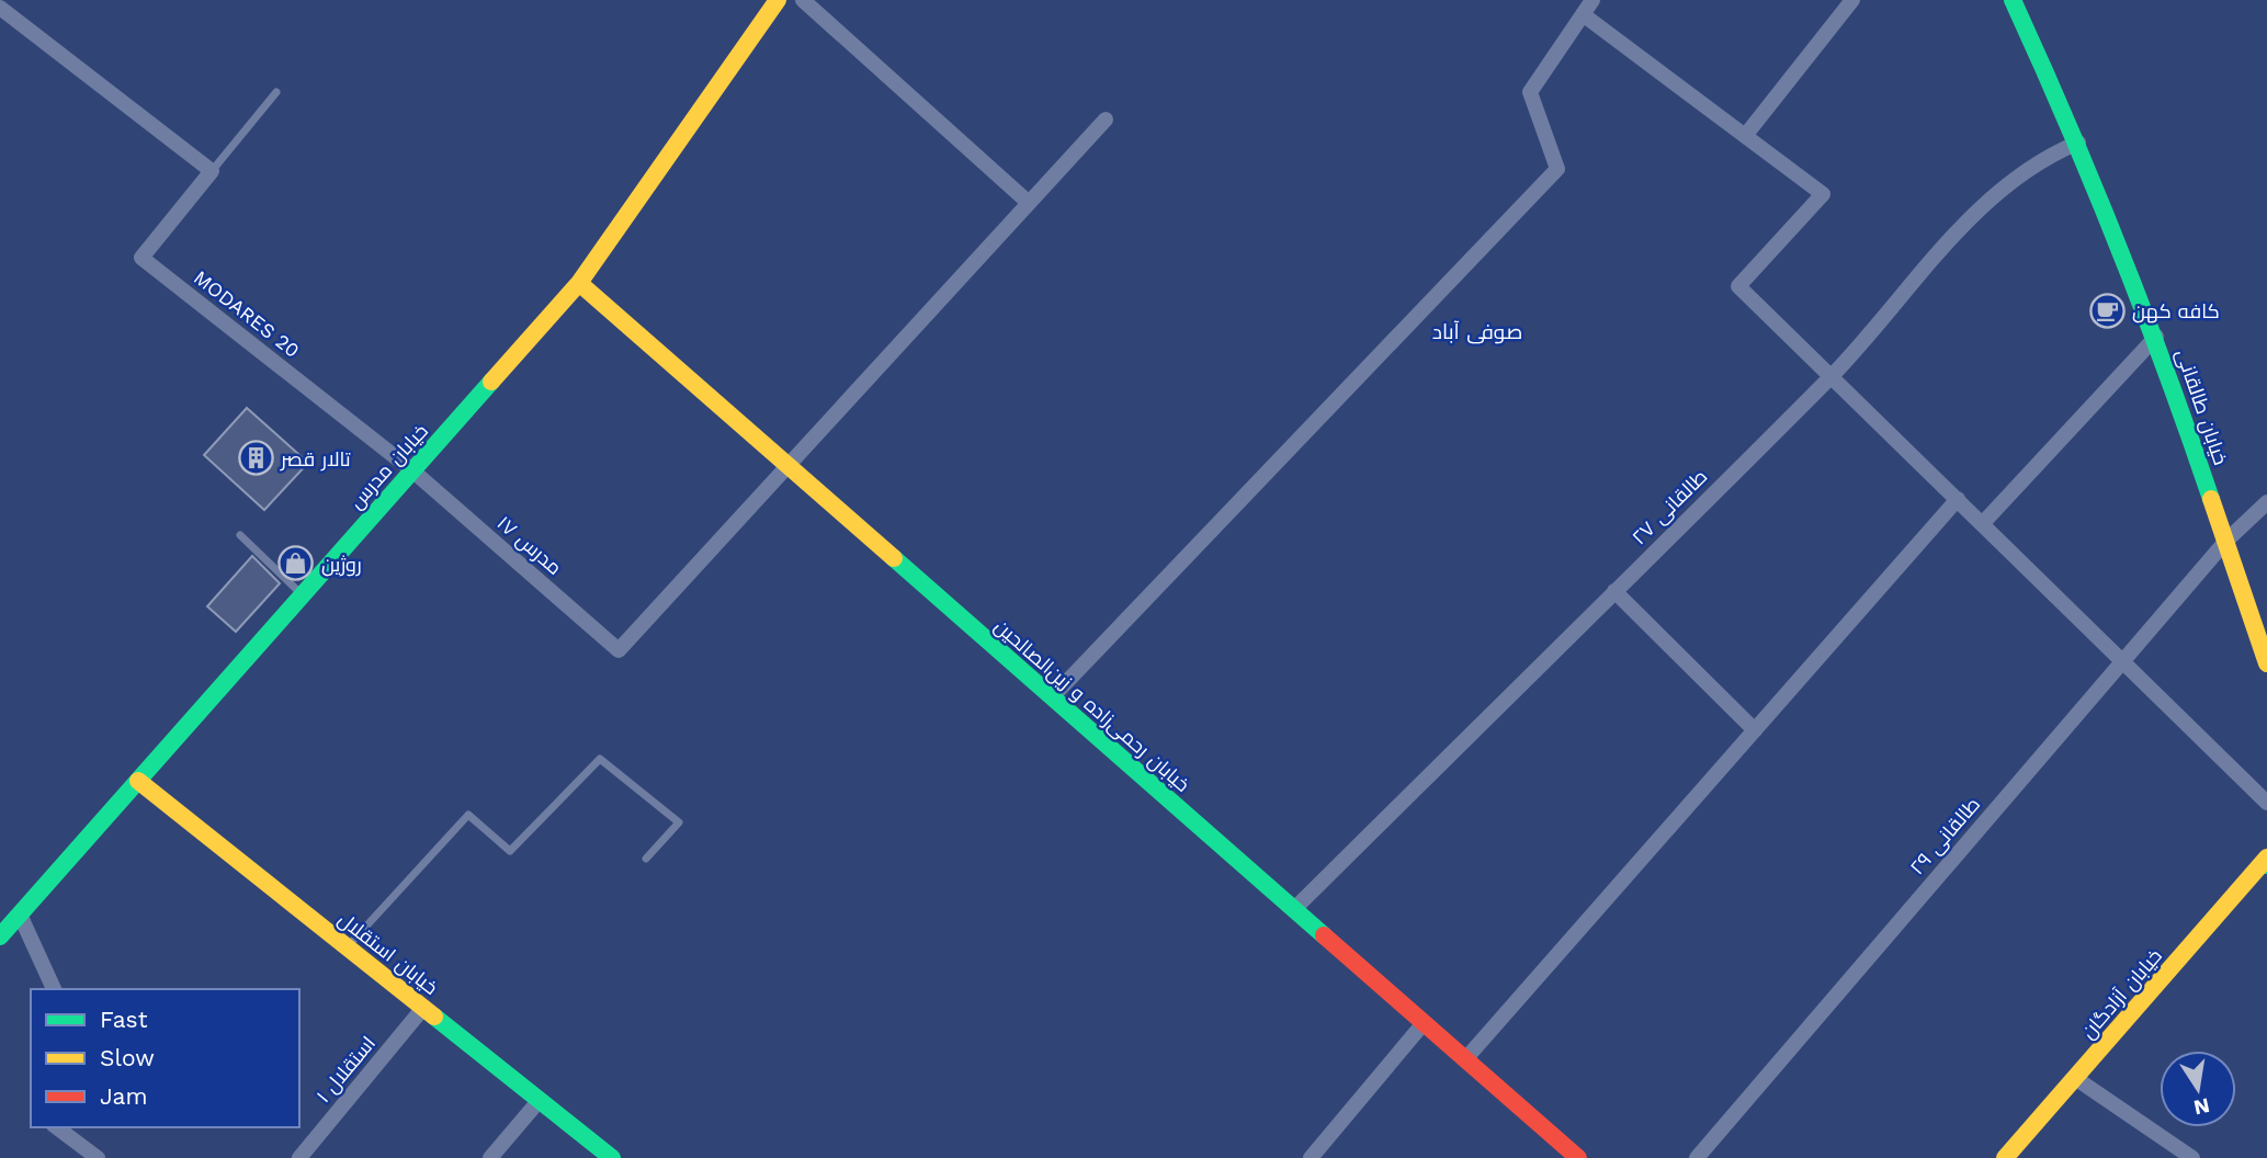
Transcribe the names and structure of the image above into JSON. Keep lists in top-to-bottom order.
{
  "streets": {
    "main road": [
      "خیابان طالقانی",
      "خیابان مدرس",
      "خیابان رحمی‌زاده و زین‌الصالحین",
      "خیابان استقلال",
      "خیابان آزادگان"
    ],
    "street": [
      "MODARES 20",
      "طالقانی ۲۷",
      "مدرس ۱۷",
      "طالقانی ۲۹",
      "استقلال ۱"
    ]
  },
  "crossings": [
    ["MODARES 20", "خیابان مدرس"],
    ["MODARES 20", "مدرس ۱۷"],
    ["خیابان طالقانی", "طالقانی ۲۷"],
    ["خیابان طالقانی", "طالقانی ۲۹"],
    ["خیابان مدرس", "مدرس ۱۷"],
    ["خیابان مدرس", "خیابان رحمی‌زاده و زین‌الصالحین"],
    ["خیابان مدرس", "خیابان استقلال"],
    ["طالقانی ۲۷", "خیابان رحمی‌زاده و زین‌الصالحین"],
    ["مدرس ۱۷", "خیابان رحمی‌زاده و زین‌الصالحین"],
    ["خیابان استقلال", "استقلال ۱"]
  ],
  "districts": ["صوفی آباد"],
  "places": {
    "cafe": ["کافه کهن"],
    "building": ["تالار قصر"],
    "shop": ["روژین"]
  },
  "legend": ["Fast", "Slow", "Jam"],
  "north": "bottom"
}
